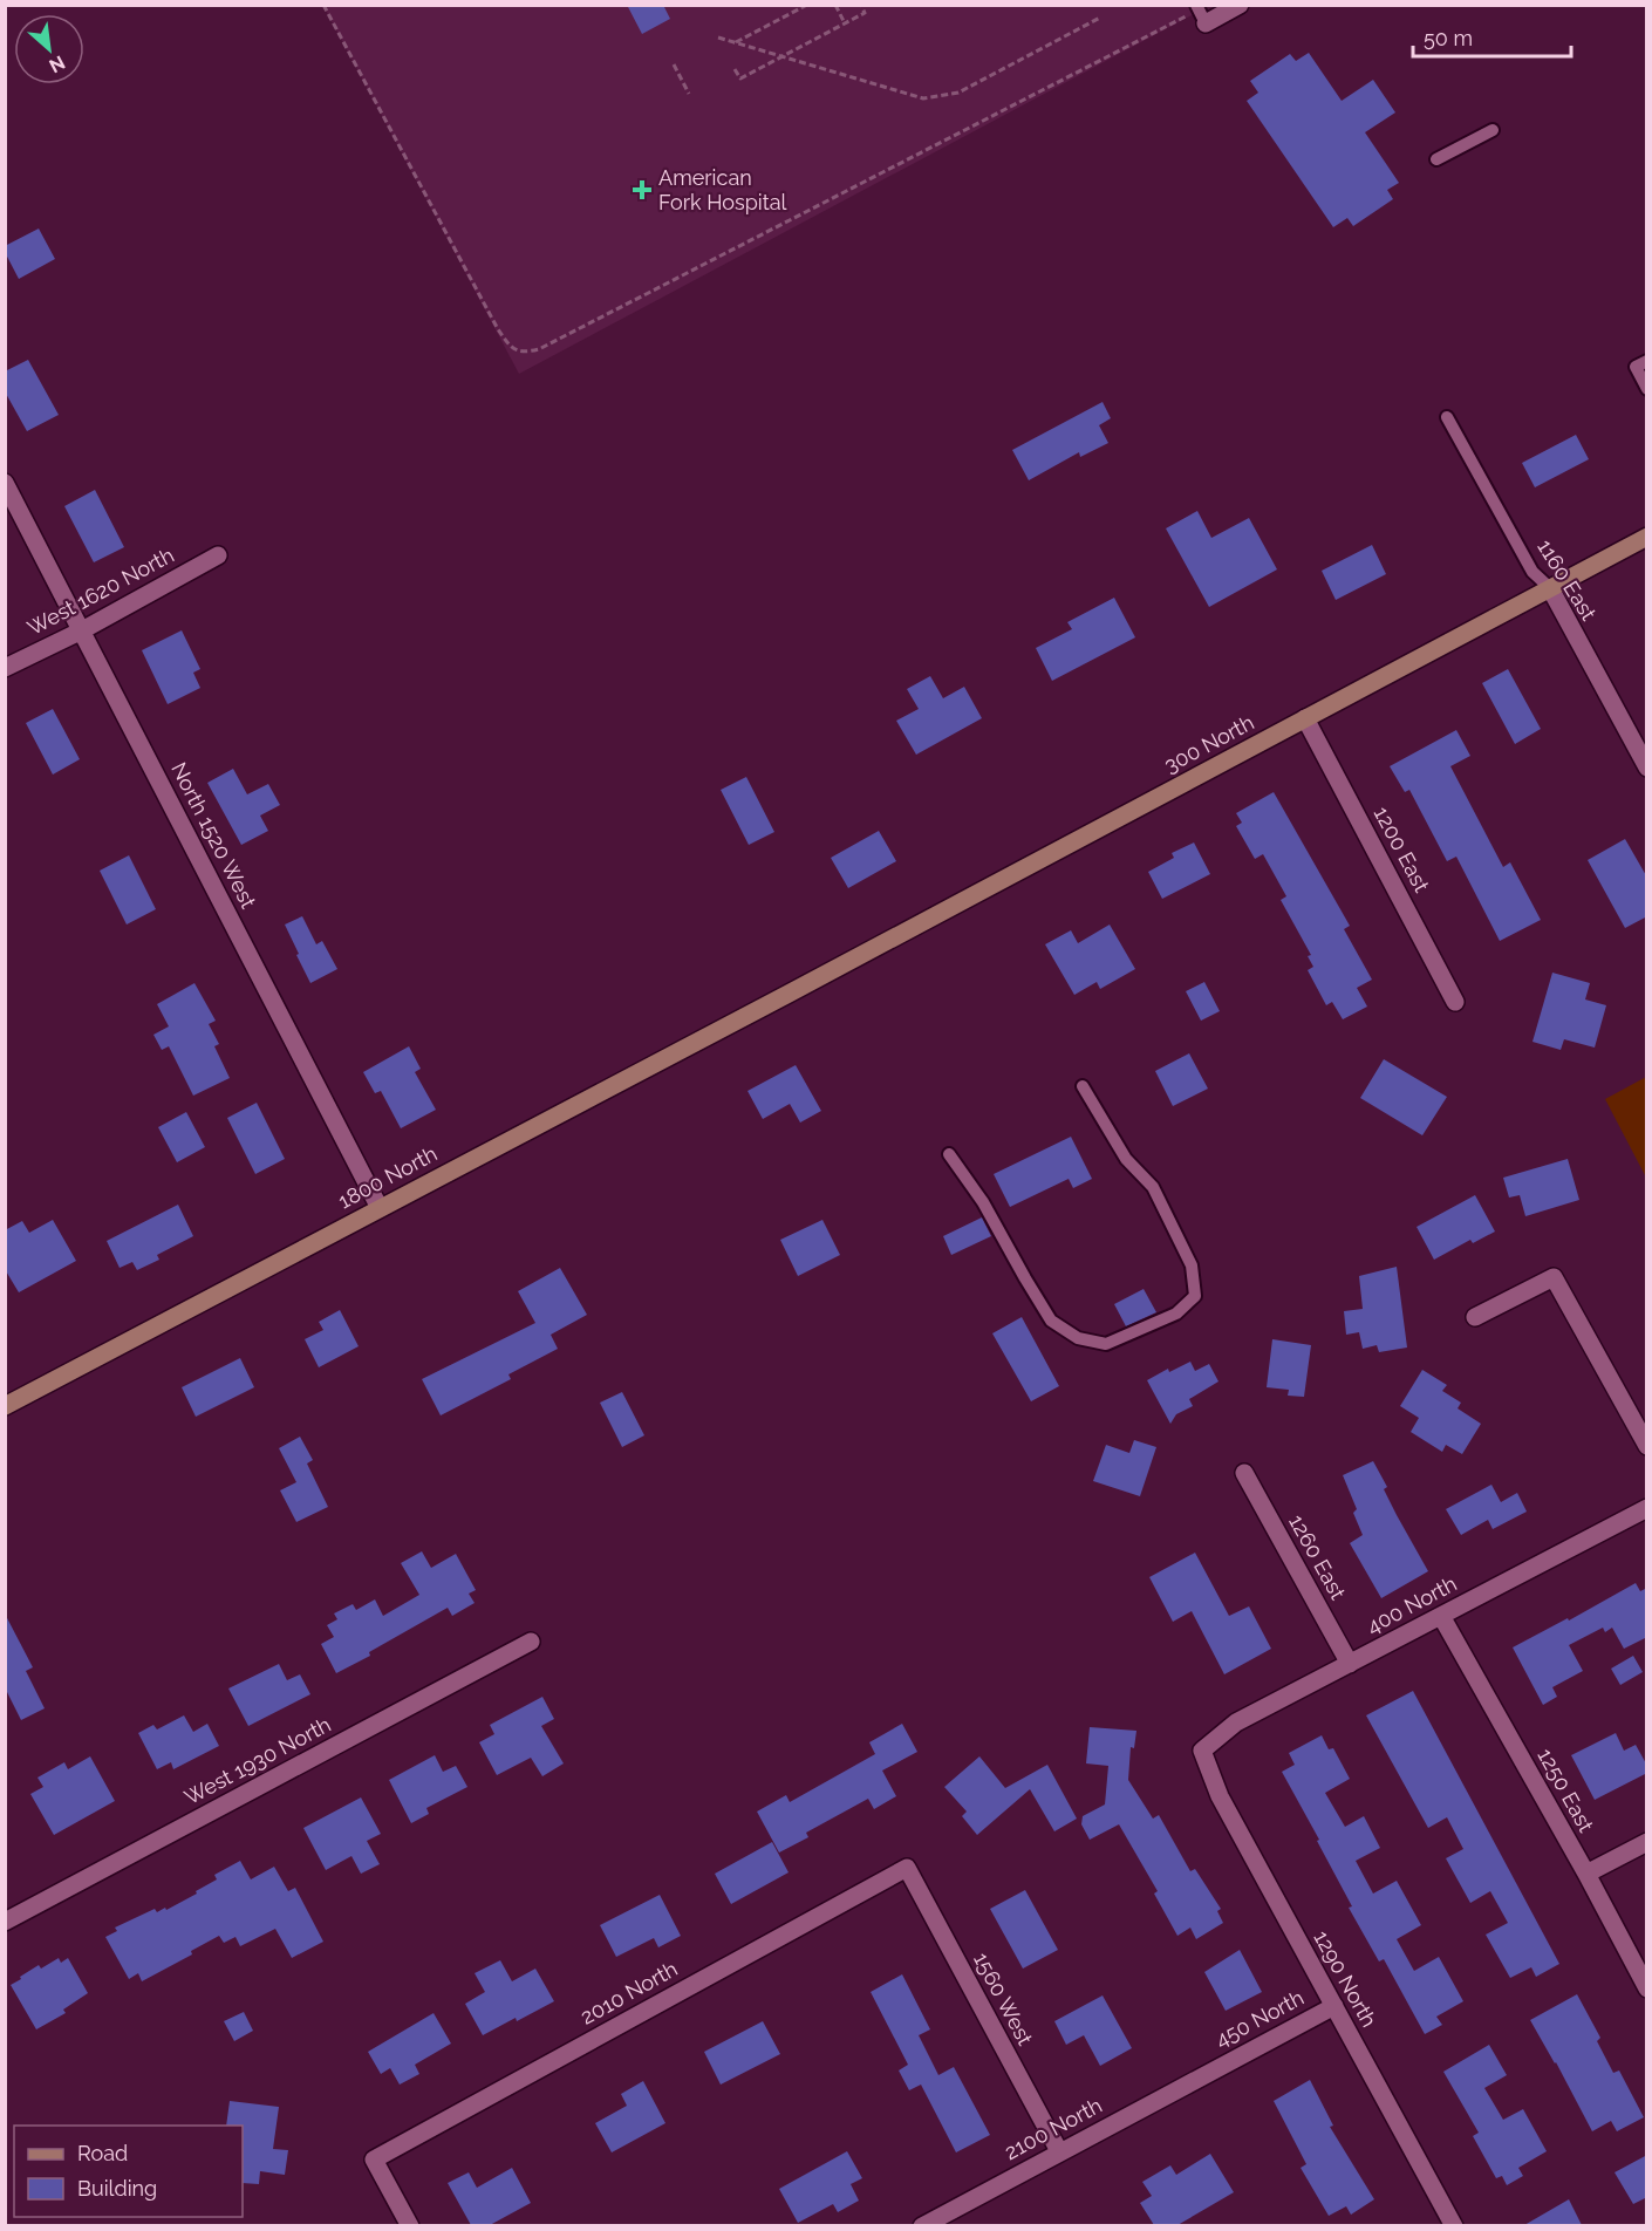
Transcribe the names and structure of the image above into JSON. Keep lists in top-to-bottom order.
{
  "streets": {
    "street": [
      "1160 East",
      "West 1620 North",
      "300 North",
      "North 1520 West",
      "1200 East",
      "1800 North",
      "1260 East",
      "400 North",
      "West 1930 North",
      "1250 East",
      "1290 North",
      "2010 North",
      "1560 West",
      "450 North",
      "2100 North"
    ]
  },
  "crossings": [
    ["1160 East", "300 North"],
    ["West 1620 North", "North 1520 West"],
    ["300 North", "1200 East"],
    ["300 North", "1800 North"],
    ["North 1520 West", "1800 North"],
    ["1260 East", "400 North"],
    ["400 North", "1250 East"],
    ["400 North", "1290 North"],
    ["1290 North", "450 North"],
    ["2010 North", "1560 West"],
    ["1560 West", "2100 North"],
    ["450 North", "2100 North"]
  ],
  "places": {
    "health": ["American Fork Hospital"]
  },
  "legend": ["Road", "Building"],
  "scale_bar": "50 m",
  "north": "bottom right"
}
